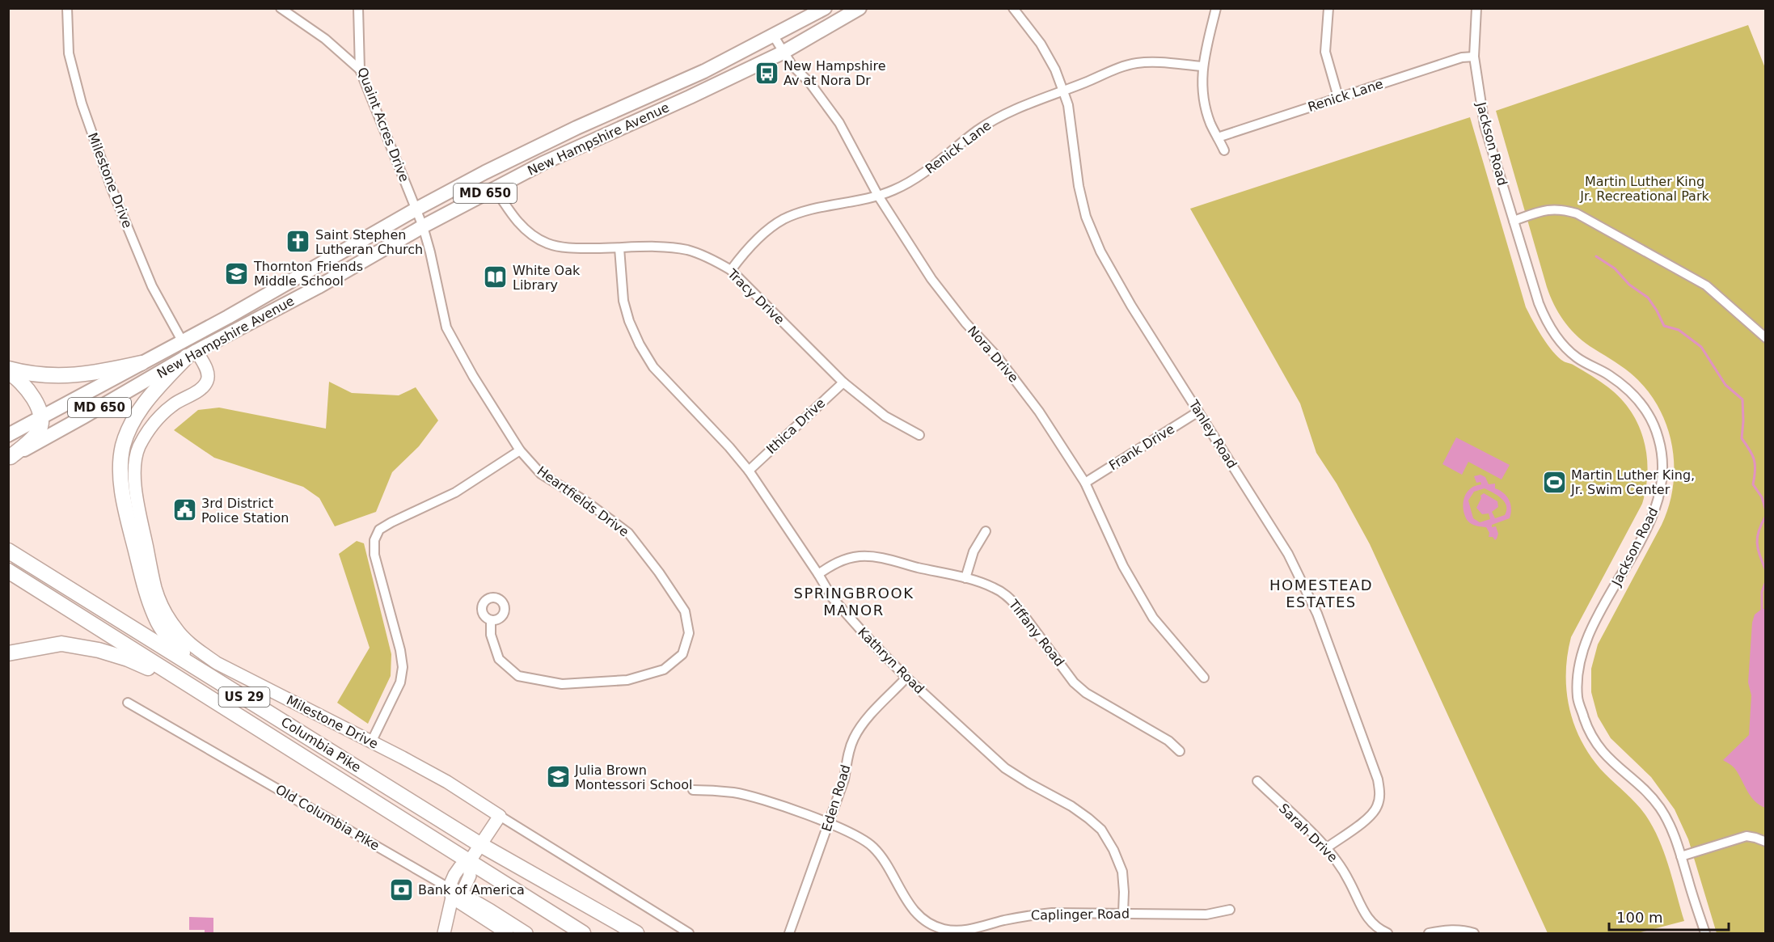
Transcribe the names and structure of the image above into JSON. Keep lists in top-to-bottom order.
{
  "streets": {
    "highway": ["US 29", "Columbia Pike"],
    "main road": ["New Hampshire Avenue", "MD 650"],
    "street": [
      "Renick Lane",
      "Quaint Acres Drive",
      "Jackson Road",
      "Milestone Drive",
      "Tracy Drive",
      "Nora Drive",
      "Ithica Drive",
      "Tanley Road",
      "Frank Drive",
      "Heartfields Drive",
      "Tiffany Road",
      "Kathryn Road",
      "Eden Road",
      "Old Columbia Pike",
      "Sarah Drive",
      "Caplinger Road"
    ]
  },
  "crossings": [
    ["Renick Lane", "Jackson Road"],
    ["Renick Lane", "Tracy Drive"],
    ["Renick Lane", "Nora Drive"],
    ["Renick Lane", "Tanley Road"],
    ["Quaint Acres Drive", "New Hampshire Avenue"],
    ["Quaint Acres Drive", "Heartfields Drive"],
    ["New Hampshire Avenue", "Milestone Drive"],
    ["New Hampshire Avenue", "Tracy Drive"],
    ["New Hampshire Avenue", "Nora Drive"],
    ["New Hampshire Avenue", "Heartfields Drive"],
    ["Tracy Drive", "Ithica Drive"],
    ["Tracy Drive", "Kathryn Road"],
    ["Nora Drive", "Frank Drive"],
    ["Ithica Drive", "Kathryn Road"],
    ["Tanley Road", "Frank Drive"],
    ["Tanley Road", "Sarah Drive"],
    ["Tiffany Road", "Kathryn Road"],
    ["Kathryn Road", "Eden Road"],
    ["Kathryn Road", "Caplinger Road"],
    ["Eden Road", "Caplinger Road"]
  ],
  "districts": ["HOMESTEAD ESTATES", "SPRINGBROOK MANOR"],
  "parks": ["Martin Luther King Jr. Recreational Park"],
  "places": {
    "bus stop": ["New Hampshire Av at Nora Dr"],
    "church": ["Saint Stephen Lutheran Church"],
    "school or university": ["Thornton Friends Middle School", "Julia Brown Montessori School"],
    "library": ["White Oak Library"],
    "sports": ["Martin Luther King, Jr. Swim Center"],
    "public building": ["3rd District Police Station"],
    "bank": ["Bank of America"]
  },
  "scale_bar": "100 m"
}
